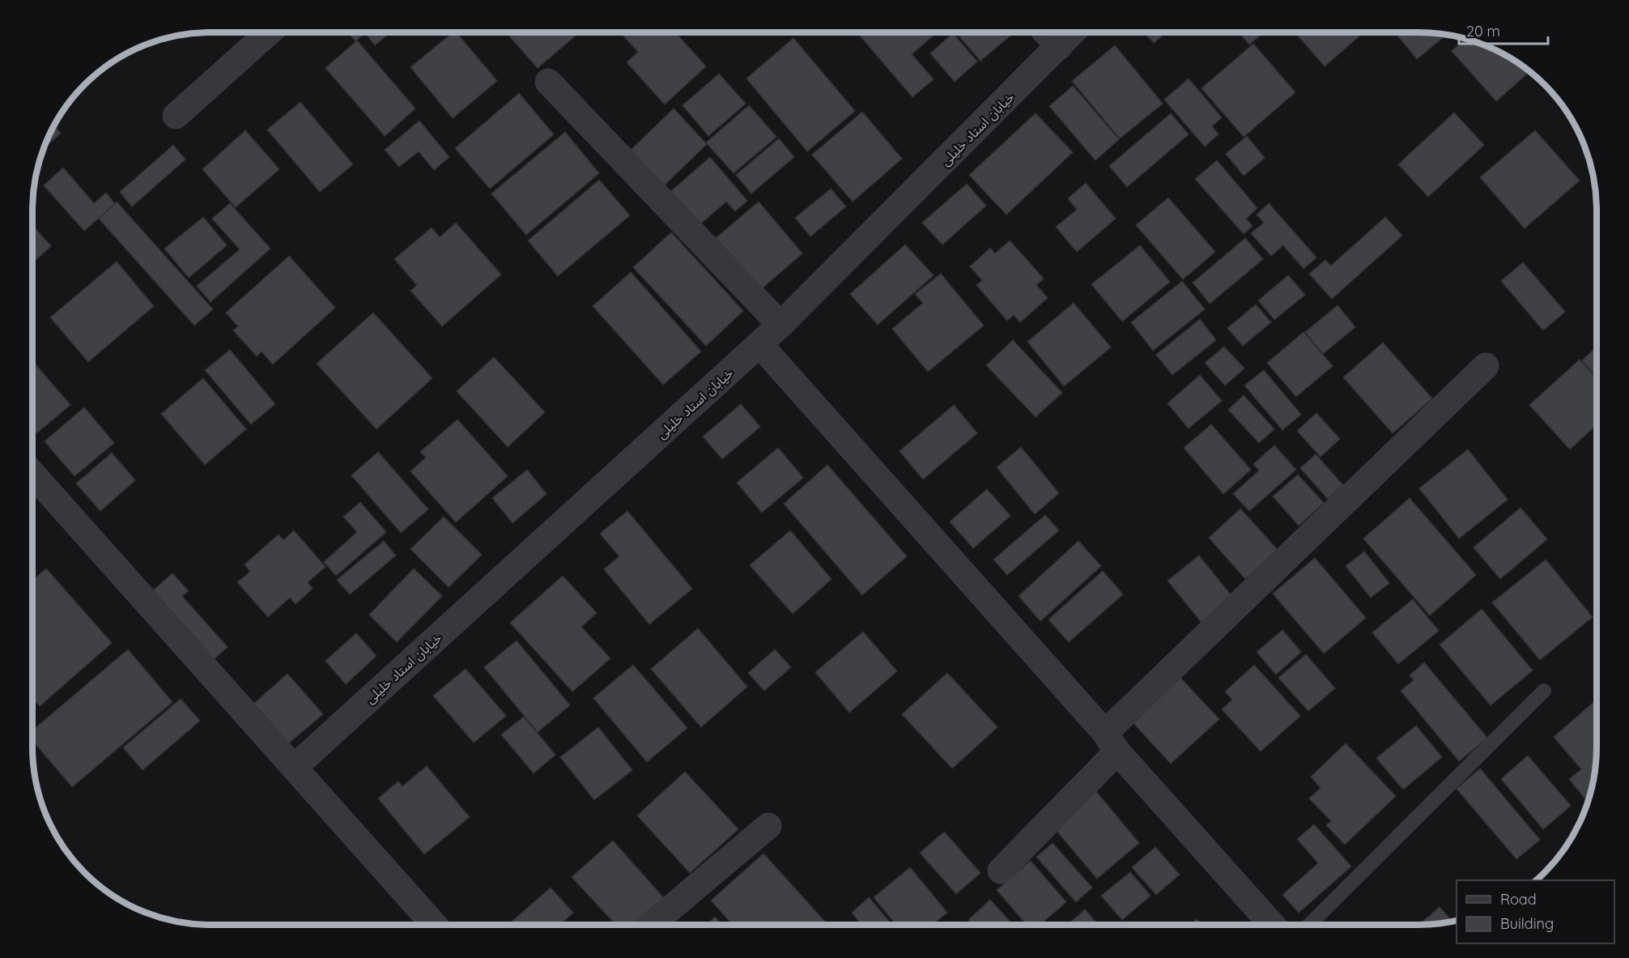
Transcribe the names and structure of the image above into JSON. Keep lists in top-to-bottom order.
{
  "streets": {
    "street": ["خیابان استاد خلیلی"]
  },
  "legend": ["Road", "Building"],
  "scale_bar": "20 m"
}
